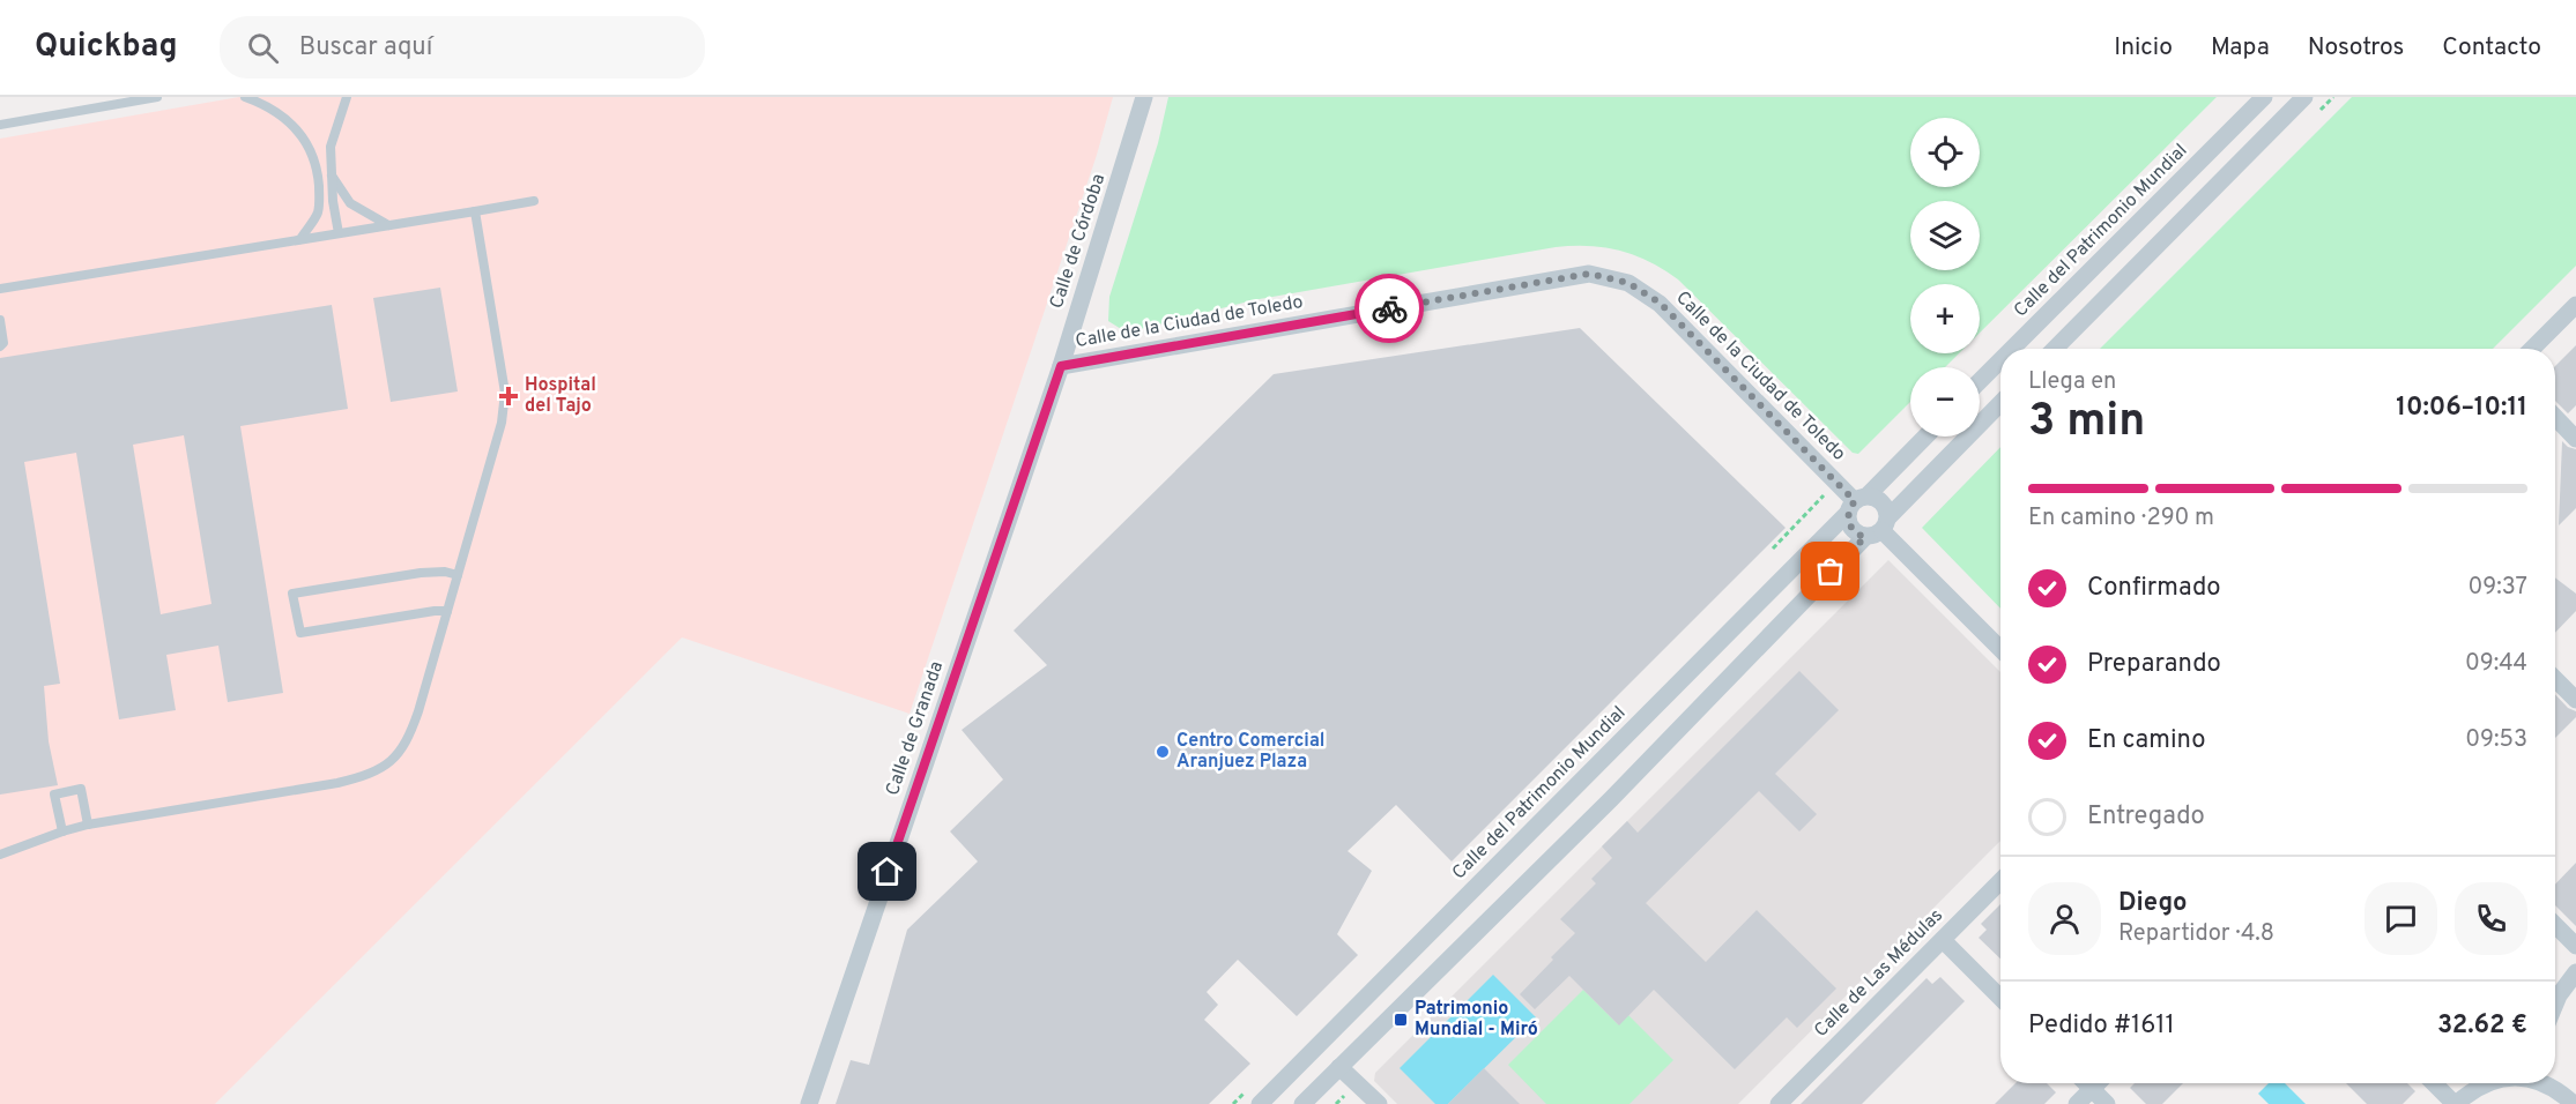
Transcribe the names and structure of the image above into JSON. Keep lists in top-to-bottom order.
{
  "streets": {
    "street": [
      "Calle del Patrimonio Mundial",
      "Calle de Córdoba",
      "Calle de la Ciudad de Toledo",
      "Calle de Granada",
      "Calle de Las Médulas"
    ]
  },
  "crossings": [
    ["Calle del Patrimonio Mundial", "Calle de la Ciudad de Toledo"],
    ["Calle de Córdoba", "Calle de la Ciudad de Toledo"],
    ["Calle de Córdoba", "Calle de Granada"],
    ["Calle de la Ciudad de Toledo", "Calle de Granada"]
  ],
  "places": {
    "health": ["Hospital del Tajo"],
    "other": ["Centro Comercial Aranjuez Plaza"],
    "transit": ["Patrimonio Mundial - Miró"]
  },
  "page": {
    "header": "Quickbag",
    "search": "Buscar aquí",
    "nav": [
      "Inicio",
      "Mapa",
      "Nosotros",
      "Contacto"
    ],
    "map_buttons": ["+", "−"],
    "heading": ["3 min", "Llega en", "10:06–10:11"],
    "panel": [
      "Diego",
      "Repartidor · 4.8",
      "Pedido #1611",
      "32.62 €"
    ],
    "bar": "En camino · 290 m",
    "list": [
      ["Confirmado", "09:37"],
      ["Preparando", "09:44"],
      ["En camino", "09:53"],
      "Entregado"
    ]
  }
}
